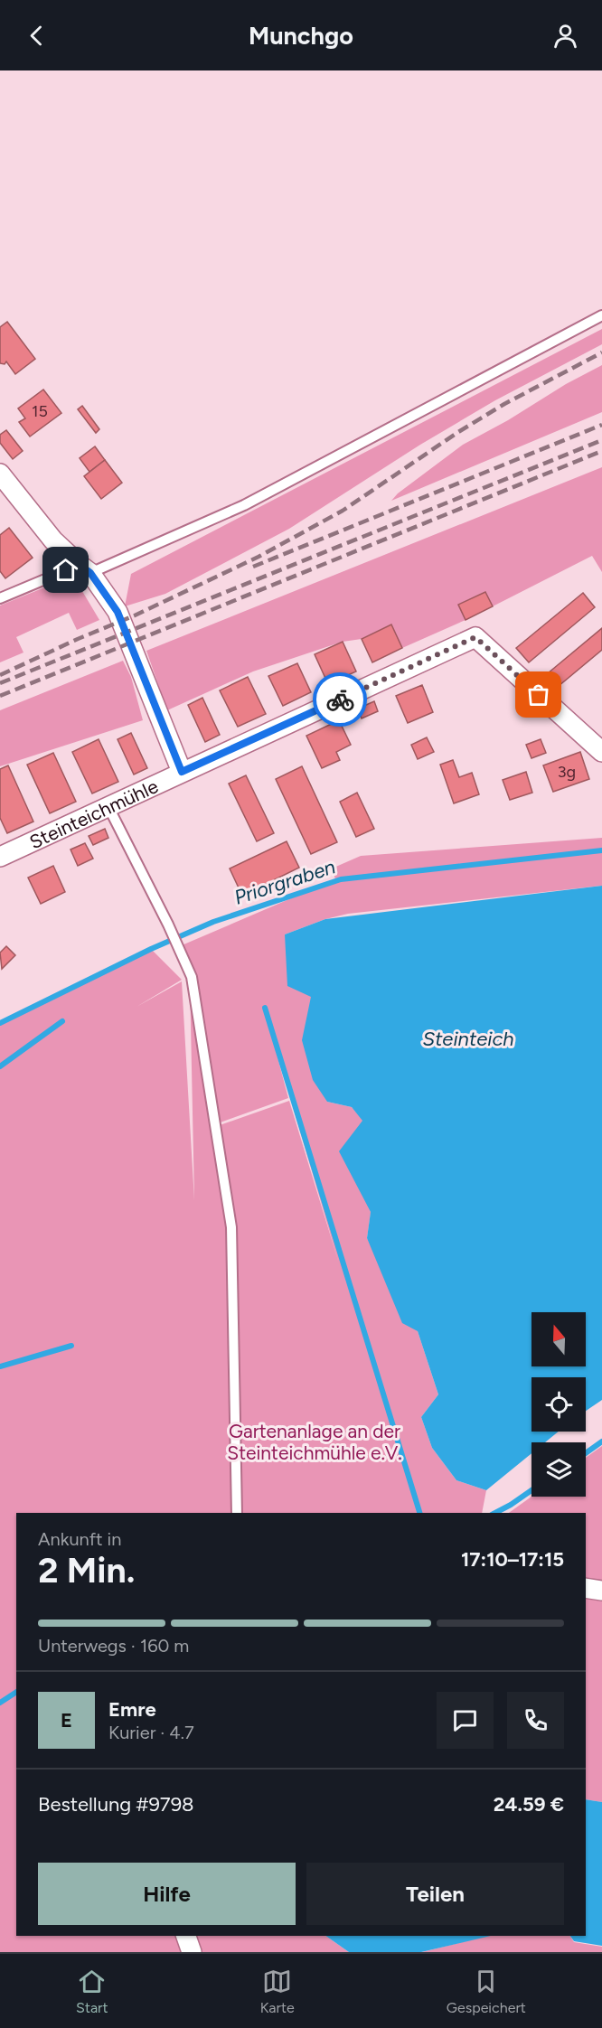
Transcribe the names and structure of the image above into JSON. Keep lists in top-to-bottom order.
{
  "streets": {
    "street": ["Steinteichmühle"]
  },
  "water": ["Priorgraben", "Steinteich"],
  "parks": ["Gartenanlage an der Steinteichmühle e.V."],
  "house_numbers": ["15", "3g"],
  "north": "top",
  "page": {
    "header": "Munchgo",
    "heading": ["2 Min.", "Ankunft in", "17:10–17:15"],
    "panel": [
      "Emre",
      "Kurier · 4.7",
      "Bestellung #9798",
      "24.59 €"
    ],
    "bar": "Unterwegs · 160 m",
    "round": "E",
    "buttons": ["Hilfe", "Teilen"],
    "tabs": ["Start", "Karte", "Gespeichert"]
  }
}
